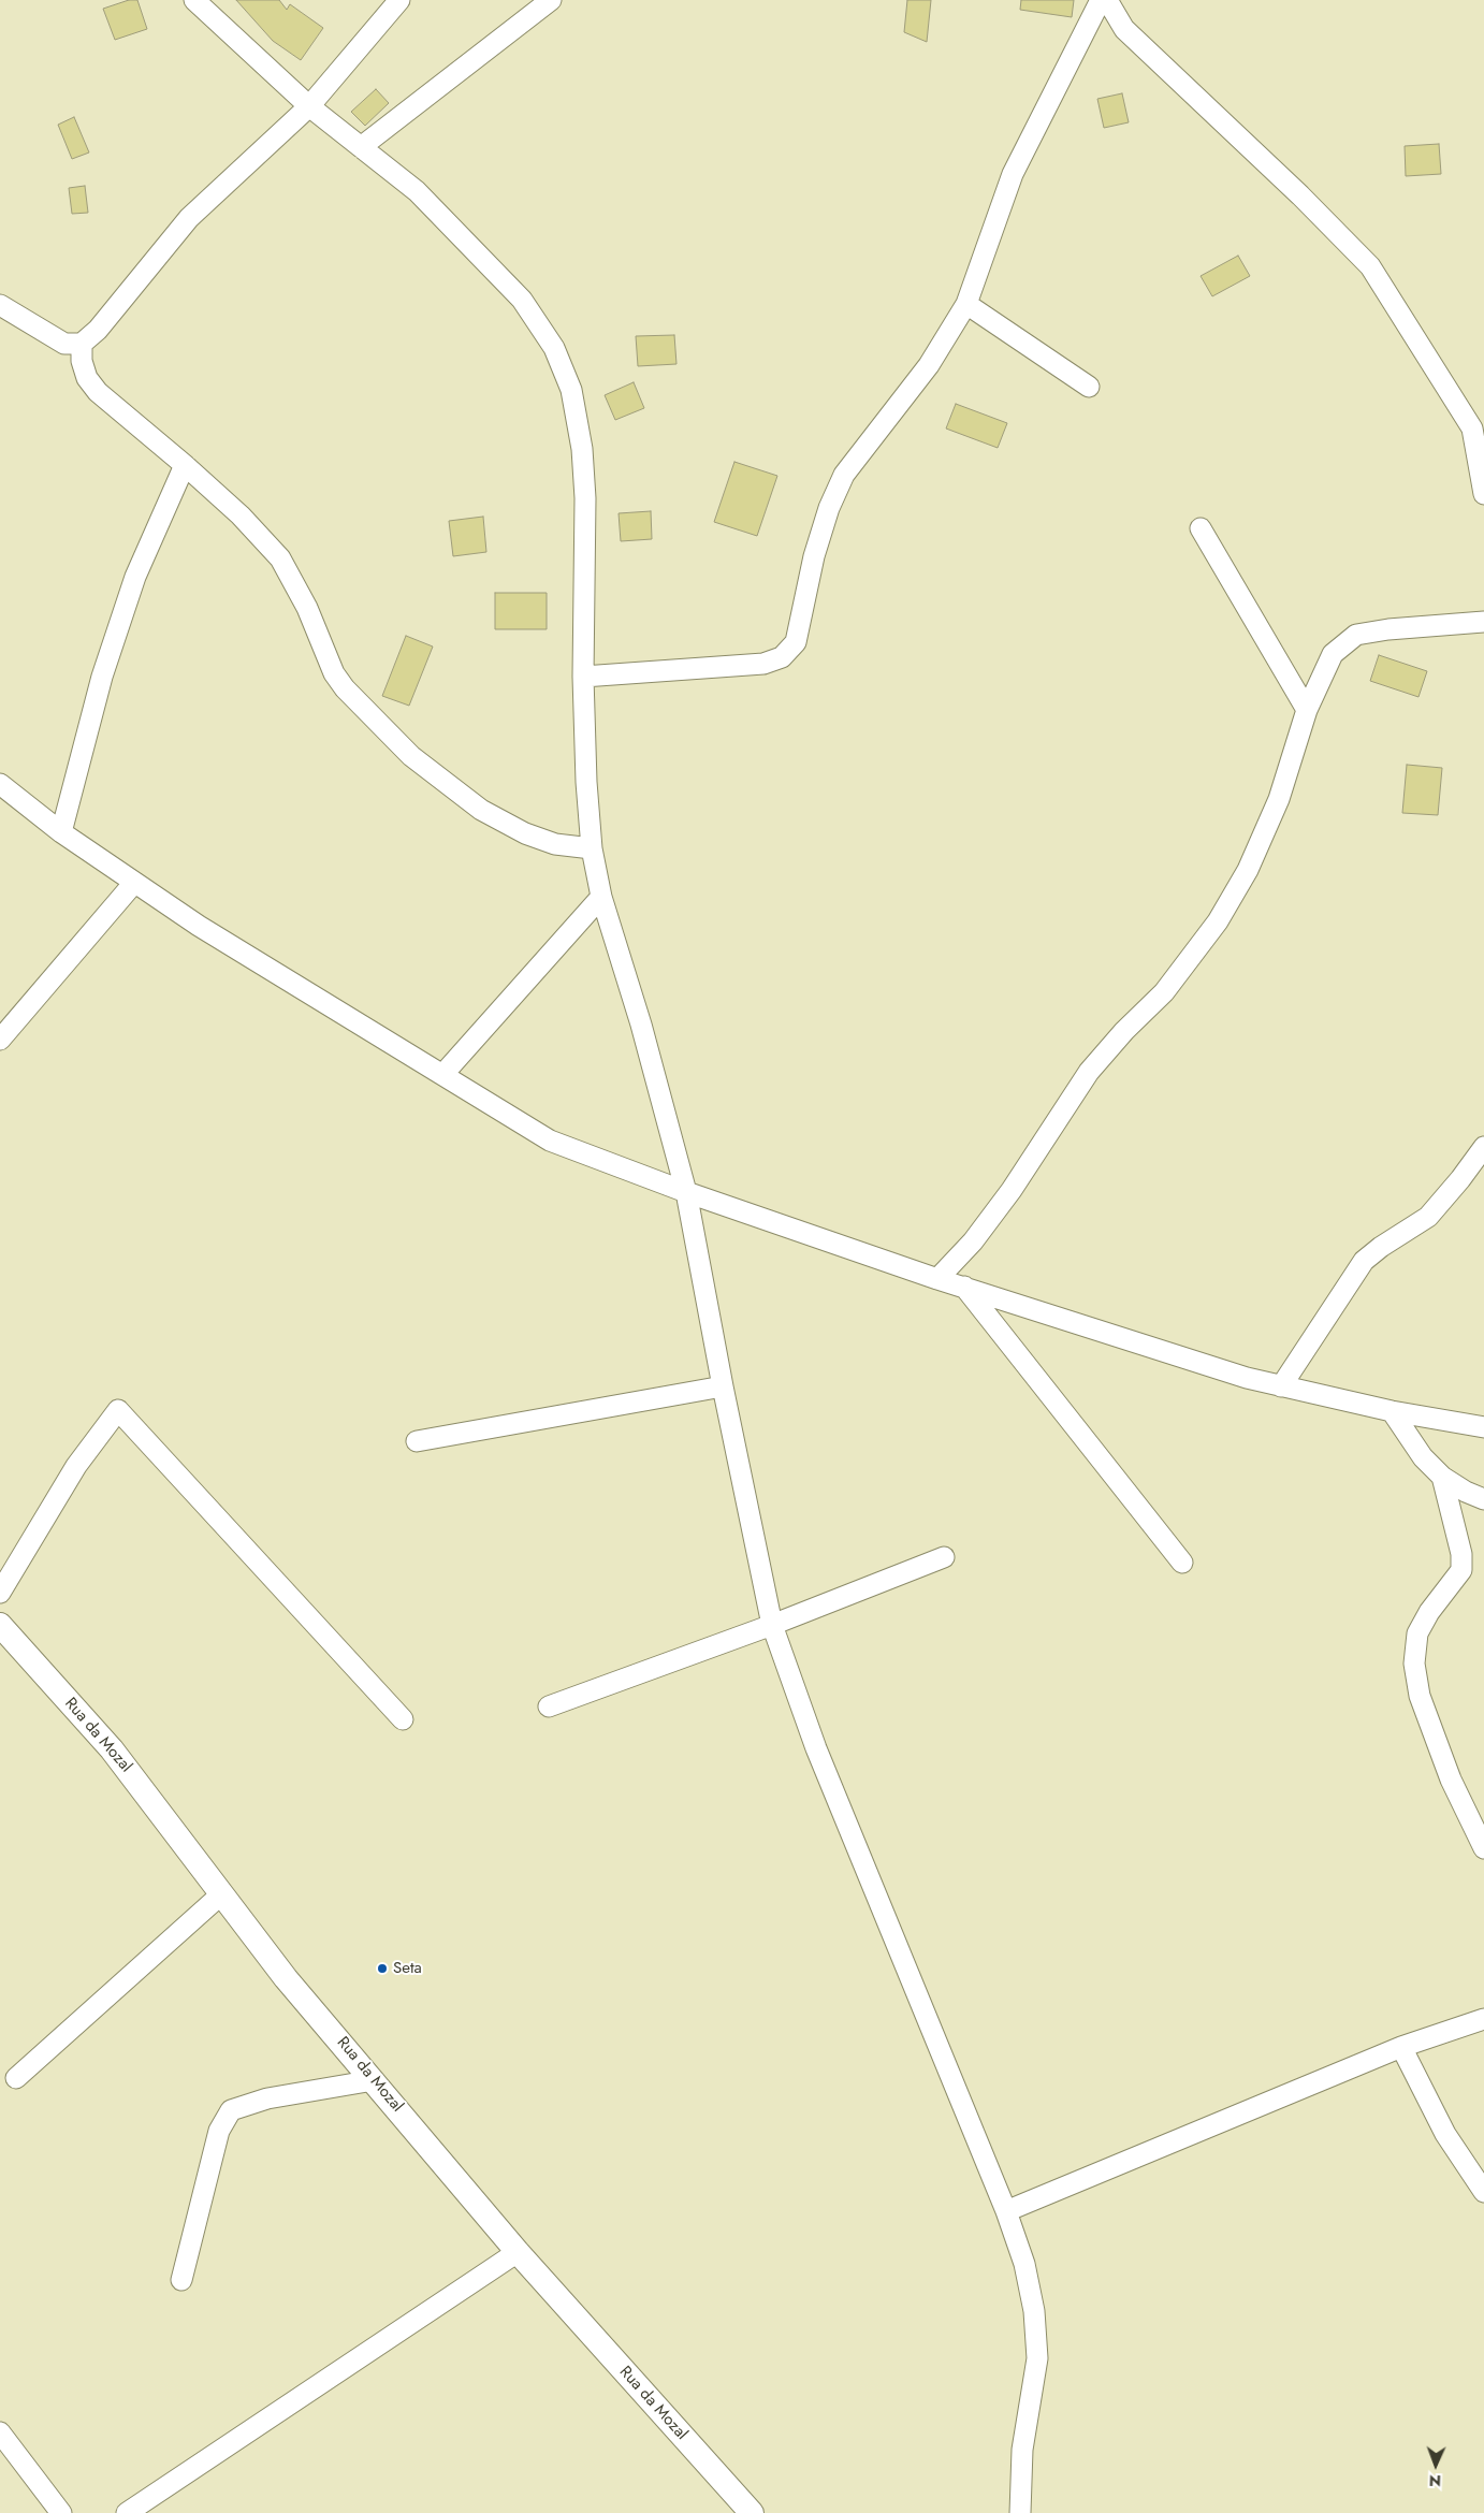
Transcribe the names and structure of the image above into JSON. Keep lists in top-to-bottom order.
{
  "streets": {
    "main road": ["Rua da Mozal"]
  },
  "places": ["Seta"],
  "north": "bottom"
}
